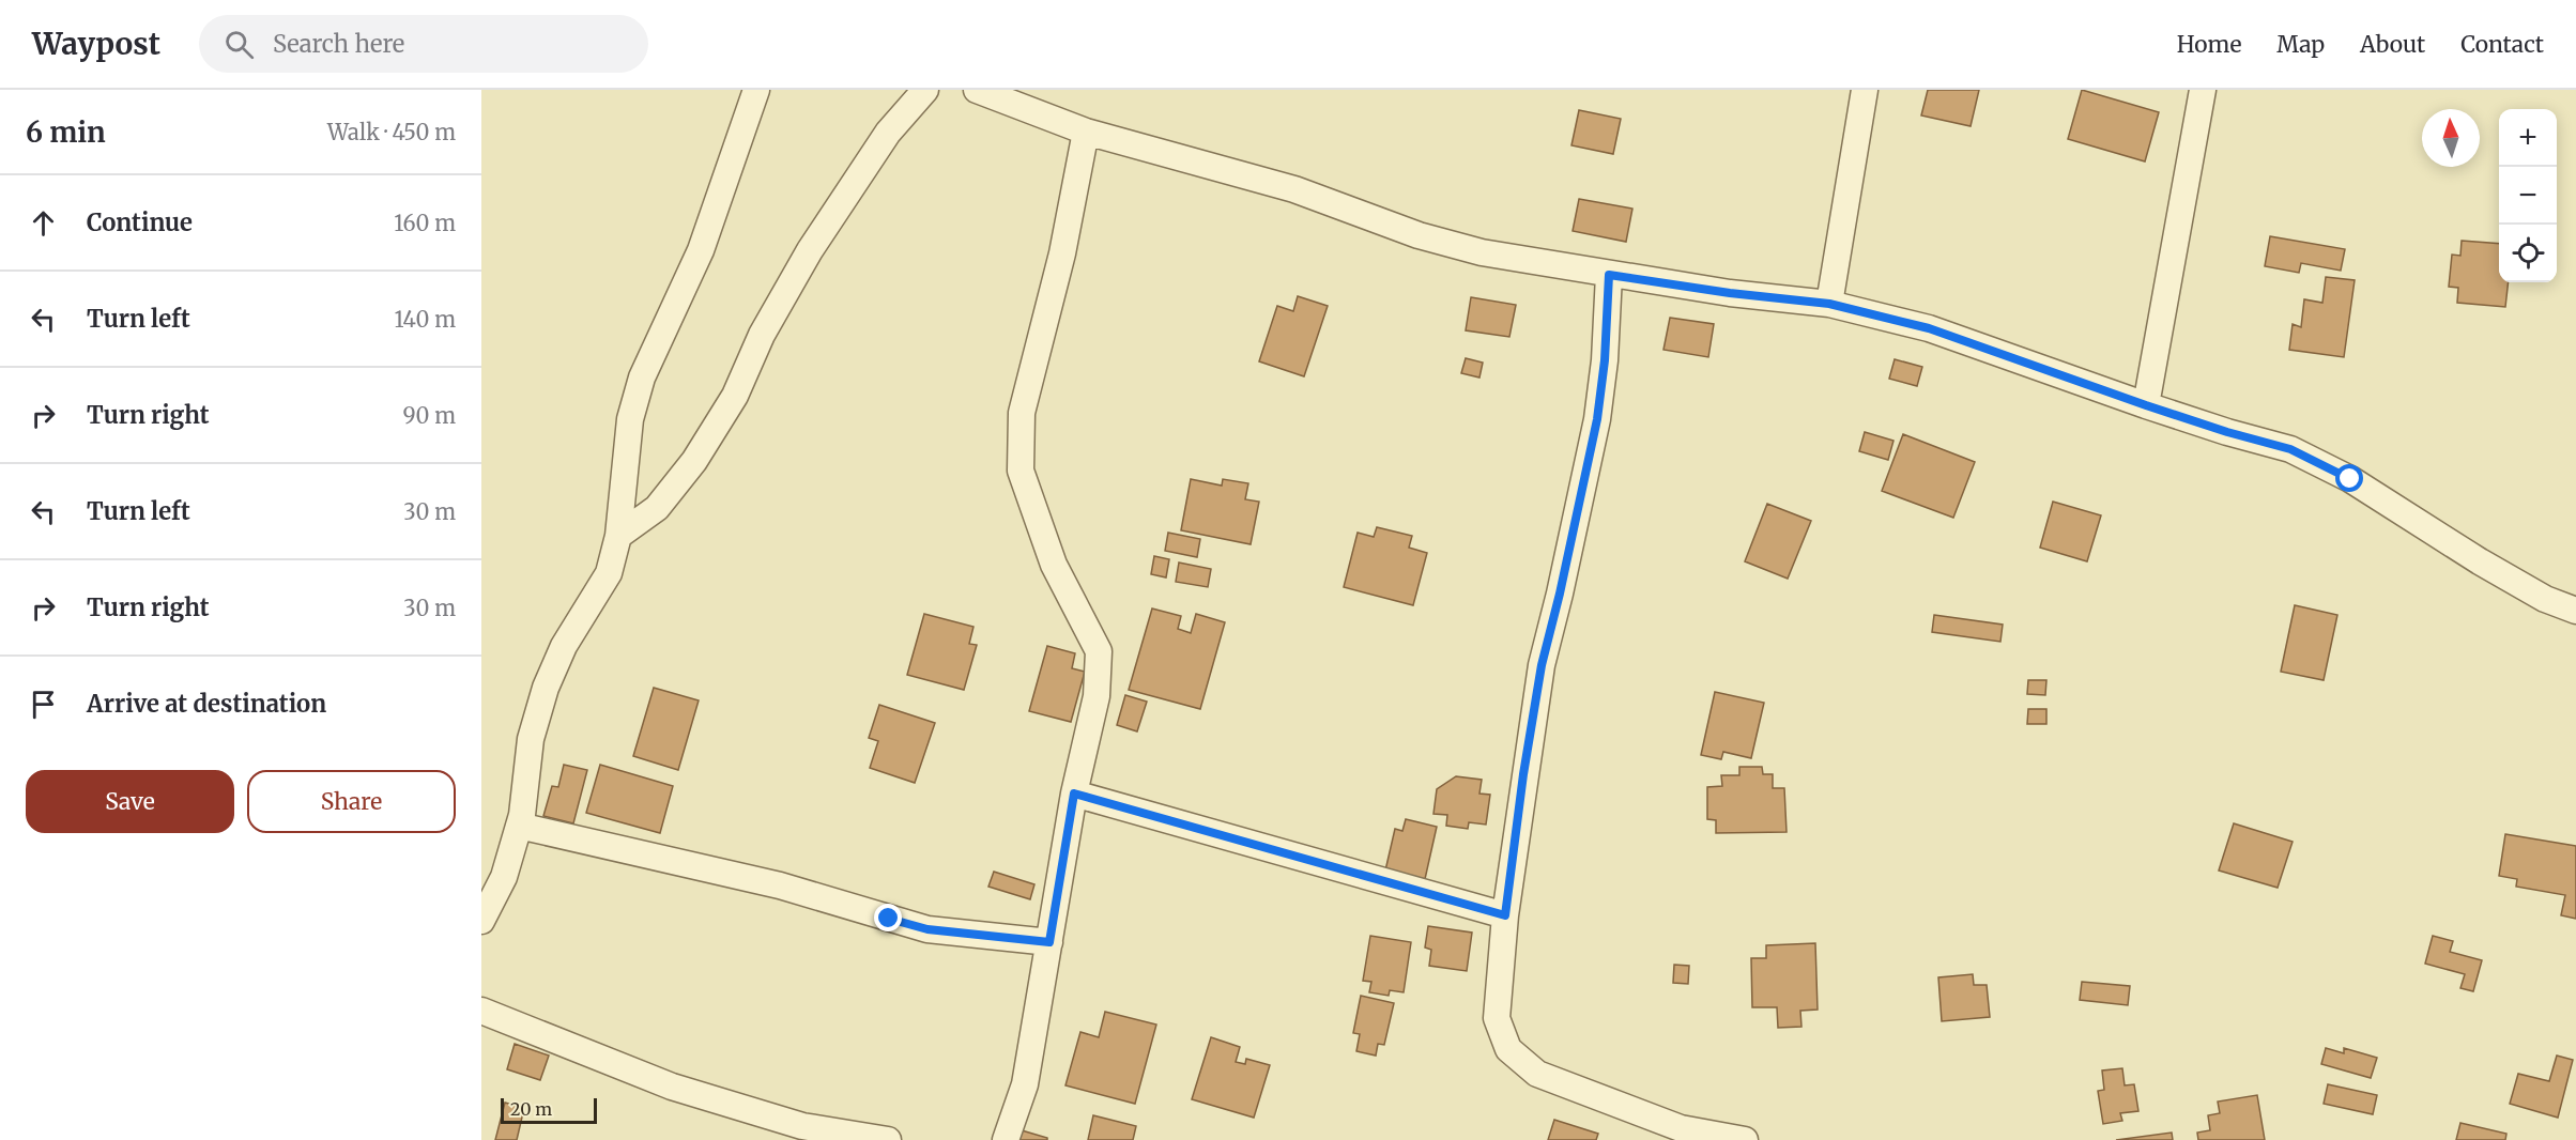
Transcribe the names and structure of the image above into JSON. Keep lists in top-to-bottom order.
{
  "scale_bar": "20 m",
  "north": "top",
  "page": {
    "header": "Waypost",
    "search": "Search here",
    "nav": [
      "Home",
      "Map",
      "About",
      "Contact"
    ],
    "heading": ["6 min", "Walk · 450 m"],
    "map_buttons": ["+", "−"],
    "list": [
      ["Continue", "160 m"],
      ["Turn left", "140 m"],
      ["Turn right", "90 m"],
      ["Turn left", "30 m"],
      ["Turn right", "30 m"],
      "Arrive at destination"
    ],
    "buttons": ["Save", "Share"],
    "scale": "20 m"
  }
}
